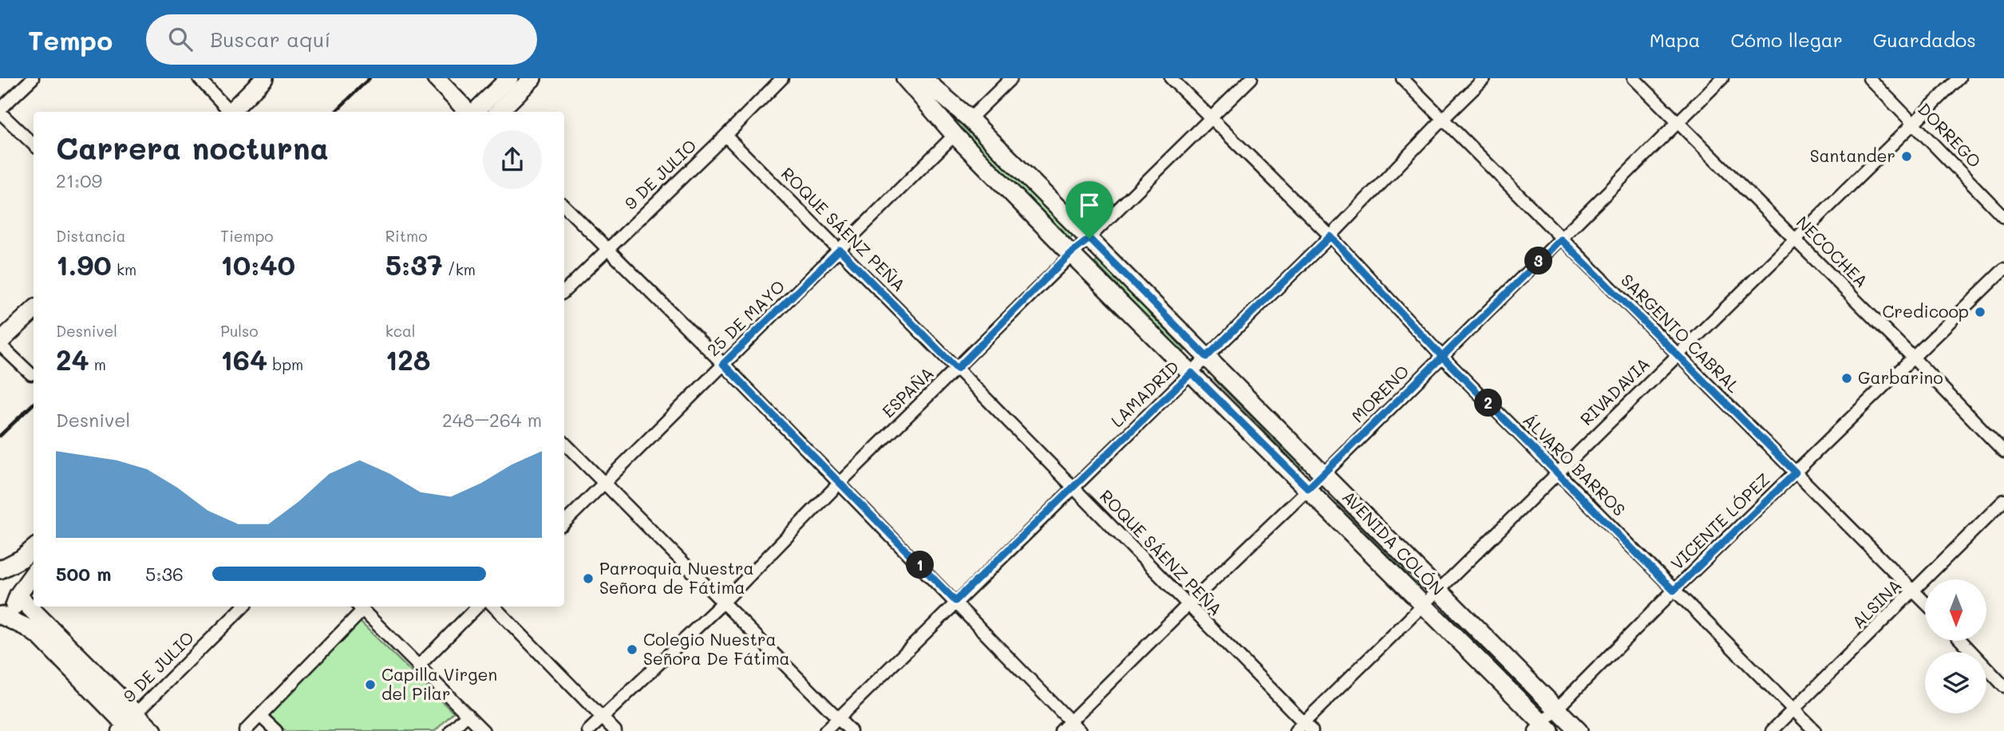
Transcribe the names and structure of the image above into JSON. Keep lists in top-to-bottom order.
{
  "streets": {
    "main road": ["AVENIDA COLÓN"],
    "street": [
      "DORREGO",
      "9 DE JULIO",
      "ROQUE SÁENZ PEÑA",
      "NECOCHEA",
      "25 DE MAYO",
      "SARGENTO CABRAL",
      "RIVADAVIA",
      "ESPAÑA",
      "LAMADRID",
      "MORENO",
      "ÁLVARO BARROS",
      "VICENTE LÓPEZ",
      "ALSINA"
    ]
  },
  "crossings": [
    ["DORREGO", "RIVADAVIA"],
    ["9 DE JULIO", "ROQUE SÁENZ PEÑA"],
    ["ROQUE SÁENZ PEÑA", "25 DE MAYO"],
    ["ROQUE SÁENZ PEÑA", "RIVADAVIA"],
    ["ROQUE SÁENZ PEÑA", "ESPAÑA"],
    ["ROQUE SÁENZ PEÑA", "LAMADRID"],
    ["ROQUE SÁENZ PEÑA", "MORENO"],
    ["NECOCHEA", "RIVADAVIA"],
    ["NECOCHEA", "MORENO"],
    ["NECOCHEA", "VICENTE LÓPEZ"],
    ["25 DE MAYO", "AVENIDA COLÓN"],
    ["SARGENTO CABRAL", "RIVADAVIA"],
    ["SARGENTO CABRAL", "LAMADRID"],
    ["SARGENTO CABRAL", "MORENO"],
    ["SARGENTO CABRAL", "VICENTE LÓPEZ"],
    ["SARGENTO CABRAL", "ALSINA"],
    ["RIVADAVIA", "ÁLVARO BARROS"],
    ["RIVADAVIA", "AVENIDA COLÓN"],
    ["ESPAÑA", "ÁLVARO BARROS"],
    ["ESPAÑA", "AVENIDA COLÓN"],
    ["LAMADRID", "ÁLVARO BARROS"],
    ["LAMADRID", "AVENIDA COLÓN"],
    ["MORENO", "ÁLVARO BARROS"],
    ["MORENO", "AVENIDA COLÓN"],
    ["ÁLVARO BARROS", "VICENTE LÓPEZ"],
    ["ÁLVARO BARROS", "ALSINA"],
    ["VICENTE LÓPEZ", "AVENIDA COLÓN"]
  ],
  "places": [
    "Santander",
    "Credicoop",
    "Garbarino",
    "Parroquia Nuestra Señora de Fátima",
    "Colegio Nuestra Señora De Fátima",
    "Capilla Virgen del Pilar"
  ],
  "north": "bottom",
  "page": {
    "header": "Tempo",
    "search": "Buscar aquí",
    "nav": ["Mapa", "Cómo llegar", "Guardados"],
    "heading": ["Carrera nocturna", "21:09"],
    "stats": [
      ["Distancia", "1.90 km"],
      ["Tiempo", "10:40"],
      ["Ritmo", "5:37 /km"],
      ["Desnivel", "24 m"],
      ["Pulso", "164 bpm"],
      ["kcal", "128"]
    ],
    "pins": ["3", "2", "1"],
    "chart": ["Desnivel", "248–264 m"],
    "list": [
      {
        "name": "500 m",
        "note": "5:36"
      }
    ]
  }
}
